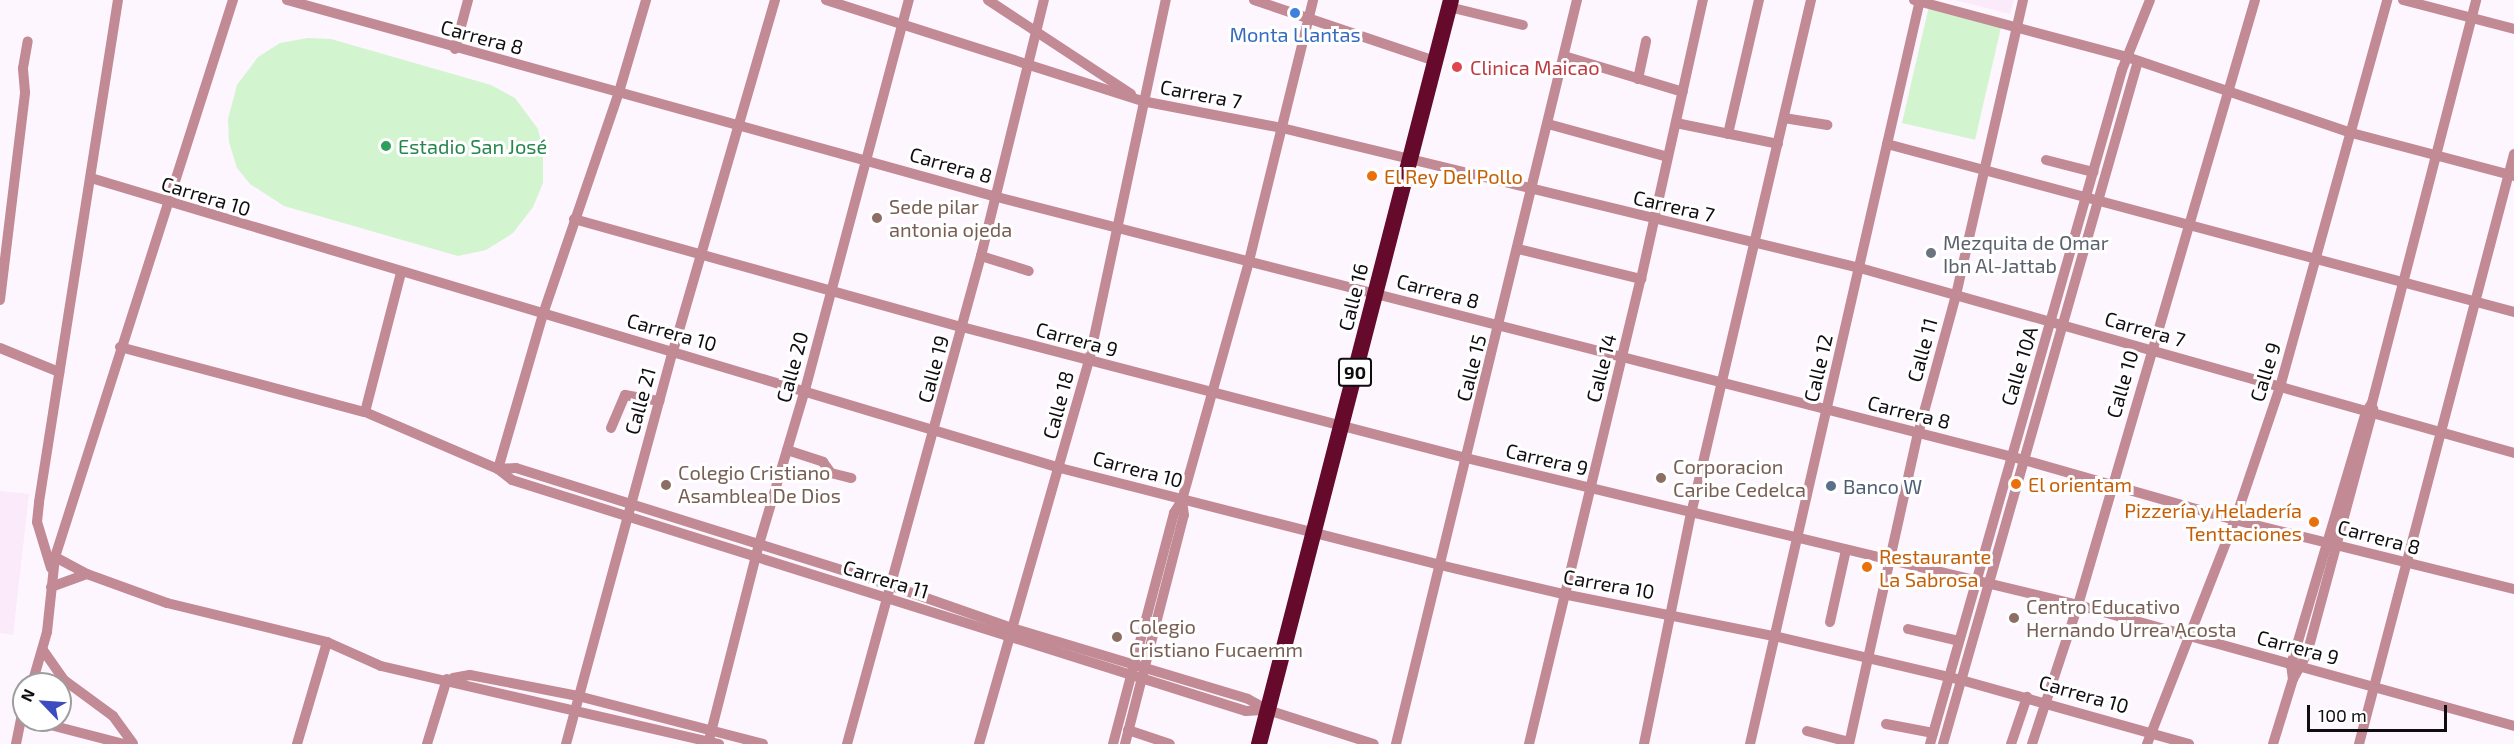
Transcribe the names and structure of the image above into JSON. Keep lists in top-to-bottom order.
{
  "streets": {
    "highway": ["Calle 16", "90"],
    "street": [
      "Carrera 8",
      "Carrera 7",
      "Carrera 10",
      "Carrera 9",
      "Calle 11",
      "Calle 10A",
      "Calle 20",
      "Calle 15",
      "Calle 14",
      "Calle 12",
      "Calle 19",
      "Calle 9",
      "Calle 10",
      "Calle 21",
      "Calle 18",
      "Carrera 11"
    ]
  },
  "crossings": [
    ["Carrera 8", "Calle 16"],
    ["Carrera 8", "Calle 11"],
    ["Carrera 8", "Calle 10A"],
    ["Carrera 8", "Calle 20"],
    ["Carrera 8", "Calle 15"],
    ["Carrera 8", "Calle 14"],
    ["Carrera 8", "Calle 12"],
    ["Carrera 8", "Calle 19"],
    ["Carrera 8", "Calle 9"],
    ["Carrera 8", "Calle 10"],
    ["Carrera 8", "Calle 21"],
    ["Carrera 8", "Calle 18"],
    ["Carrera 7", "Calle 16"],
    ["Carrera 7", "Calle 11"],
    ["Carrera 7", "Calle 10A"],
    ["Carrera 7", "Calle 20"],
    ["Carrera 7", "Calle 15"],
    ["Carrera 7", "Calle 14"],
    ["Carrera 7", "Calle 12"],
    ["Carrera 7", "Calle 19"],
    ["Carrera 7", "Calle 9"],
    ["Carrera 7", "Calle 10"],
    ["Carrera 7", "Calle 18"],
    ["Carrera 10", "Calle 16"],
    ["Carrera 10", "Calle 11"],
    ["Carrera 10", "Calle 10A"],
    ["Carrera 10", "Calle 20"],
    ["Carrera 10", "Calle 15"],
    ["Carrera 10", "Calle 14"],
    ["Carrera 10", "Calle 12"],
    ["Carrera 10", "Calle 19"],
    ["Carrera 10", "Calle 9"],
    ["Carrera 10", "Calle 10"],
    ["Carrera 10", "Calle 21"],
    ["Carrera 10", "Calle 18"],
    ["Calle 16", "Carrera 9"],
    ["Calle 16", "Carrera 11"],
    ["Carrera 9", "Calle 11"],
    ["Carrera 9", "Calle 10A"],
    ["Carrera 9", "Calle 20"],
    ["Carrera 9", "Calle 15"],
    ["Carrera 9", "Calle 14"],
    ["Carrera 9", "Calle 12"],
    ["Carrera 9", "Calle 19"],
    ["Carrera 9", "Calle 9"],
    ["Carrera 9", "Calle 10"],
    ["Carrera 9", "Calle 21"],
    ["Carrera 9", "Calle 18"],
    ["Calle 20", "Carrera 11"],
    ["Calle 19", "Carrera 11"],
    ["Calle 21", "Carrera 11"],
    ["Calle 18", "Carrera 11"]
  ],
  "places": [
    "Monta Llantas",
    "Clinica Maicao",
    "Estadio San José",
    "El Rey Del Pollo",
    "Sede pilar antonia ojeda",
    "Mezquita de Omar Ibn Al-Jattab",
    "Corporacion Caribe Cedelca",
    "El orientam",
    "Colegio Cristiano Asamblea De Dios",
    "Banco W",
    "Pizzería y Heladería Tenttaciones",
    "Restaurante La Sabrosa",
    "Centro Educativo Hernando Urrea Acosta",
    "Colegio Cristiano Fucaemm"
  ],
  "scale_bar": "100 m",
  "north": "top left"
}
